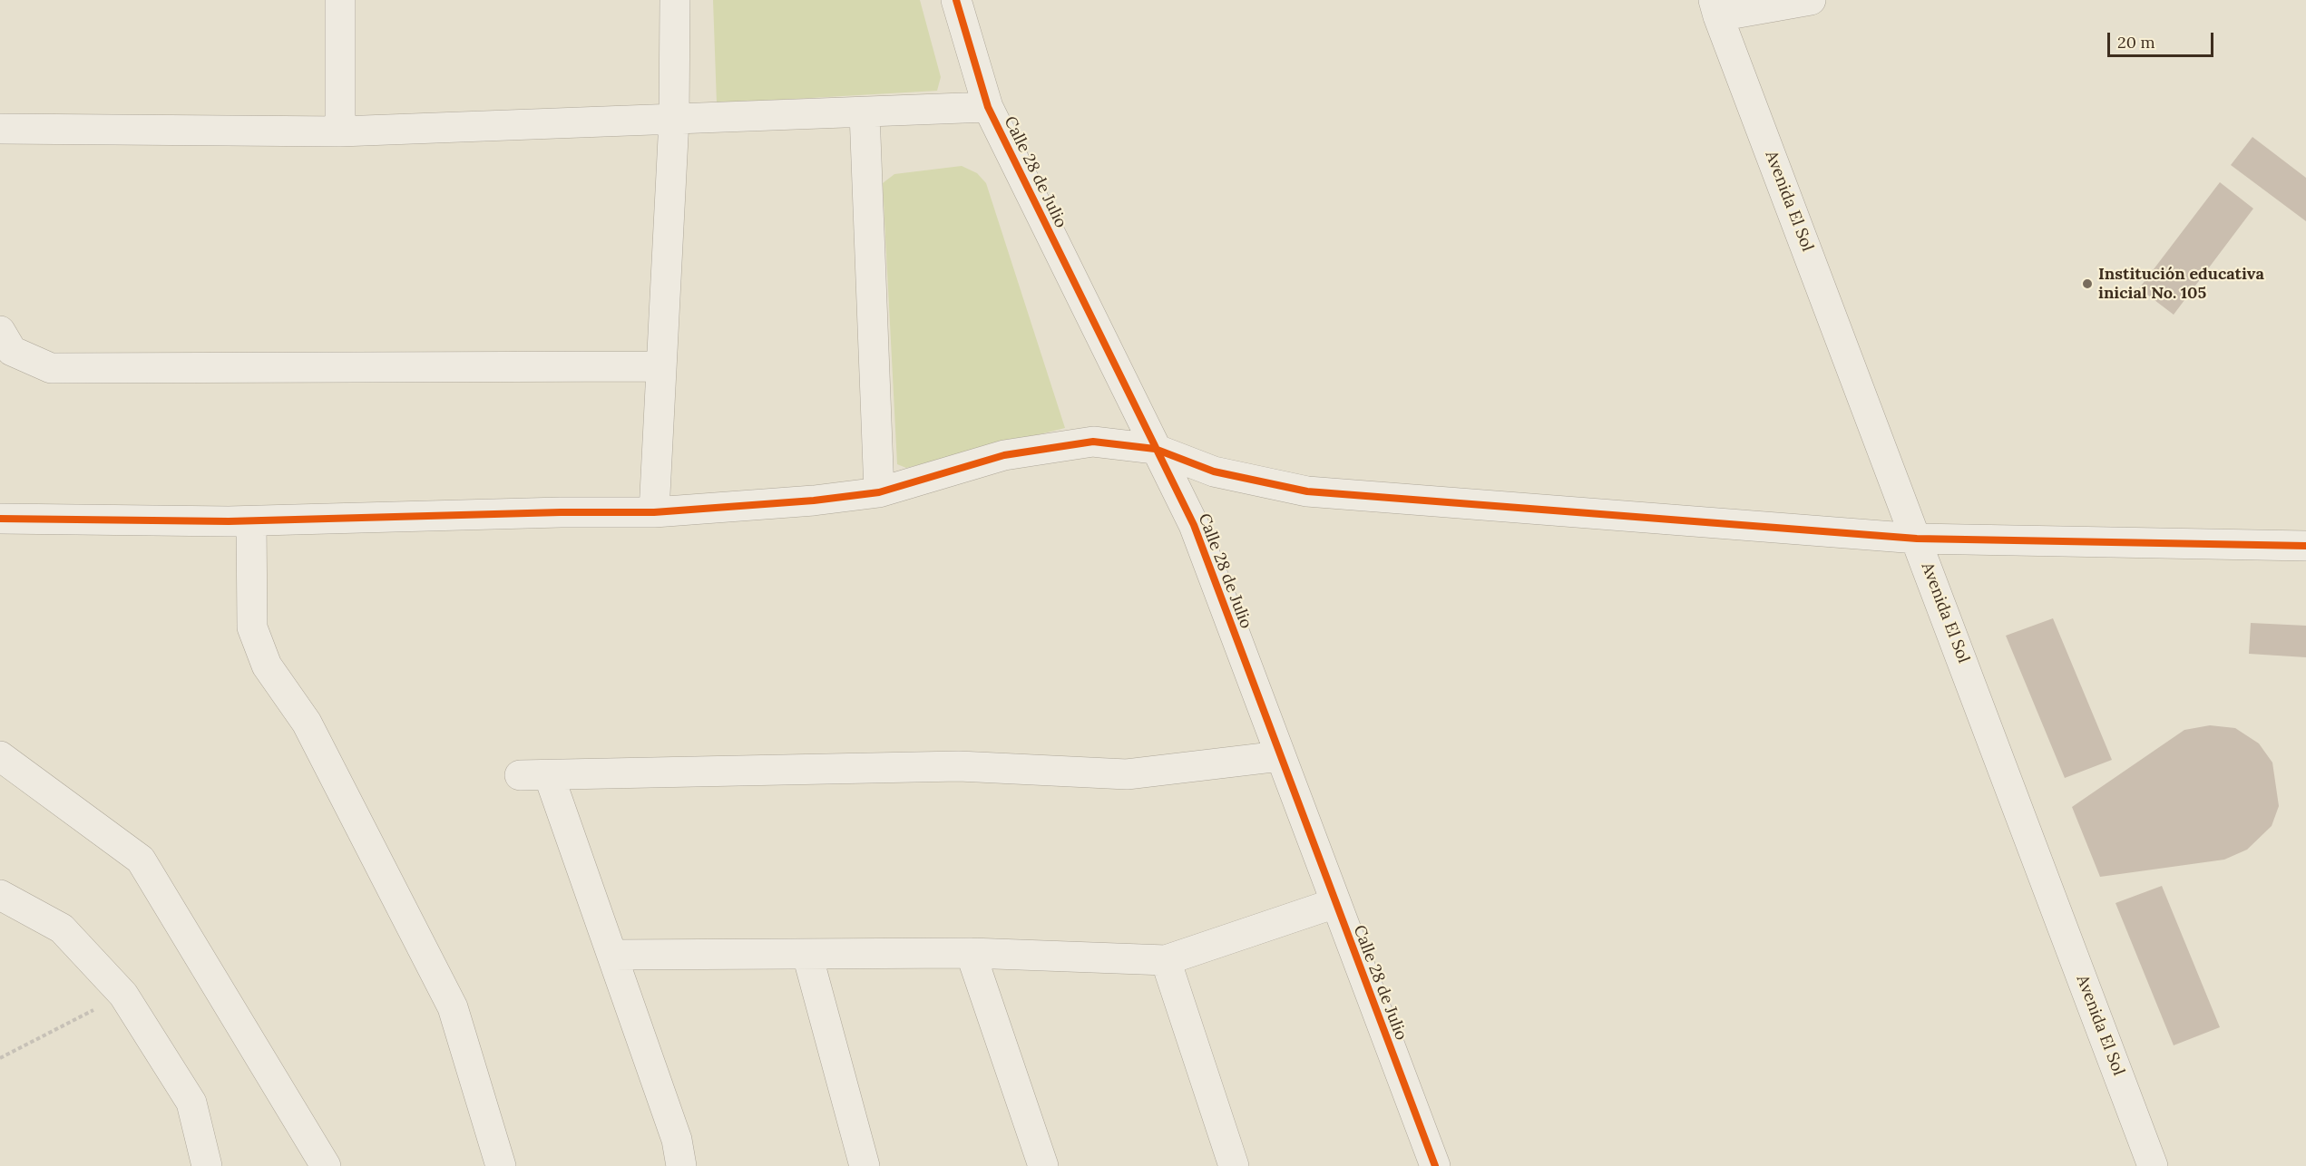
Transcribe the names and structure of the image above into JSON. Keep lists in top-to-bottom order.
{
  "streets": {
    "street": ["Calle 28 de Julio", "Avenida El Sol"]
  },
  "places": ["Institución educativa inicial No. 105"],
  "scale_bar": "20 m"
}
